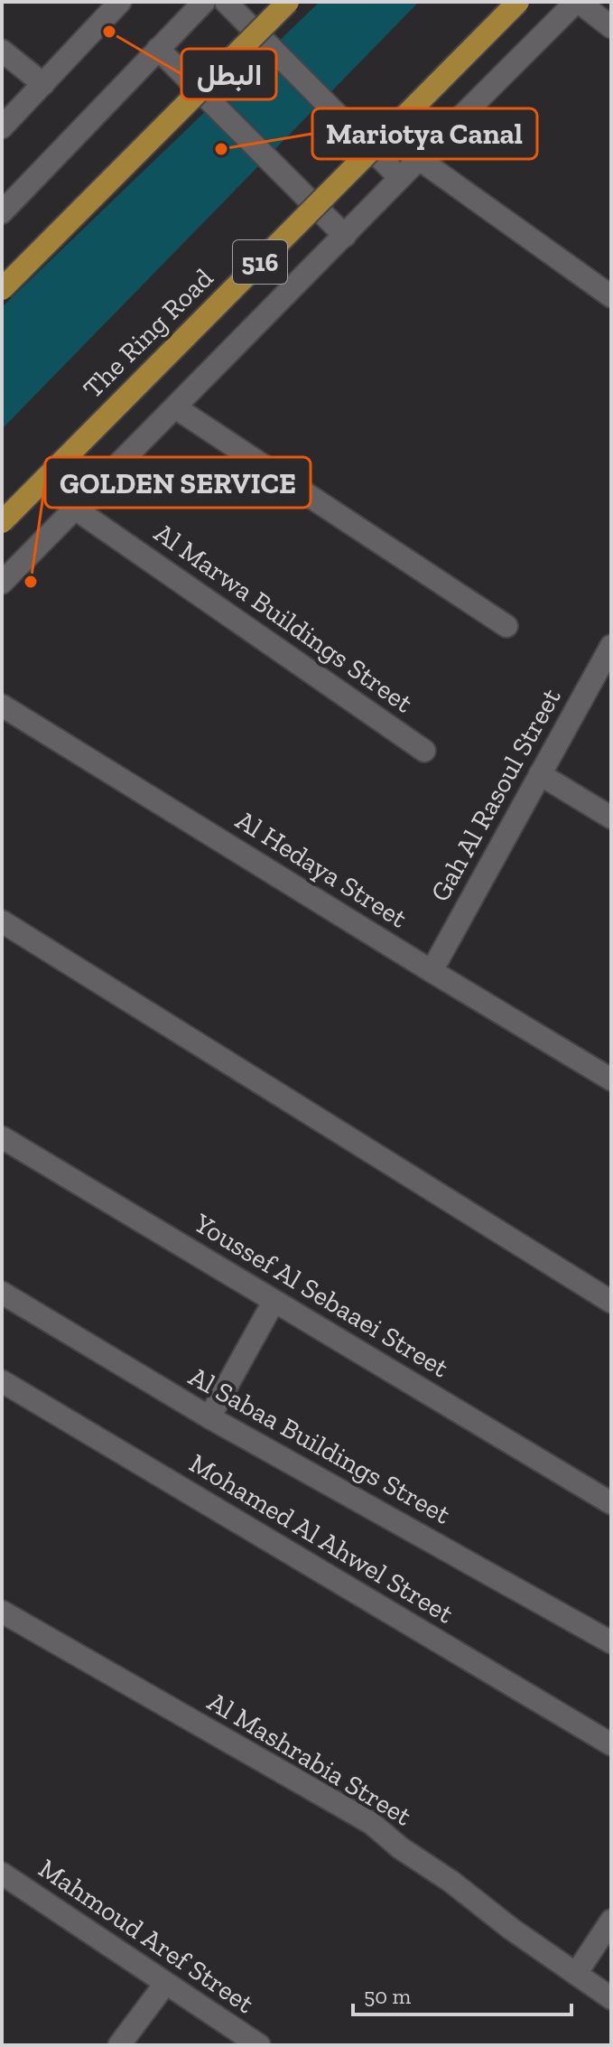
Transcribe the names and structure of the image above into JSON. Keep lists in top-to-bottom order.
{
  "streets": {
    "highway": ["516", "The Ring Road"],
    "street": [
      "Al Marwa Buildings Street",
      "Gah Al Rasoul Street",
      "Al Hedaya Street",
      "Youssef Al Sebaaei Street",
      "Al Sabaa Buildings Street",
      "Mohamed Al Ahwel Street",
      "Al Mashrabia Street",
      "Mahmoud Aref Street"
    ]
  },
  "crossings": [
    ["Gah Al Rasoul Street", "Al Hedaya Street"]
  ],
  "places": ["البطل", "Mariotya Canal", "GOLDEN SERVICE"],
  "scale_bar": "50 m"
}
